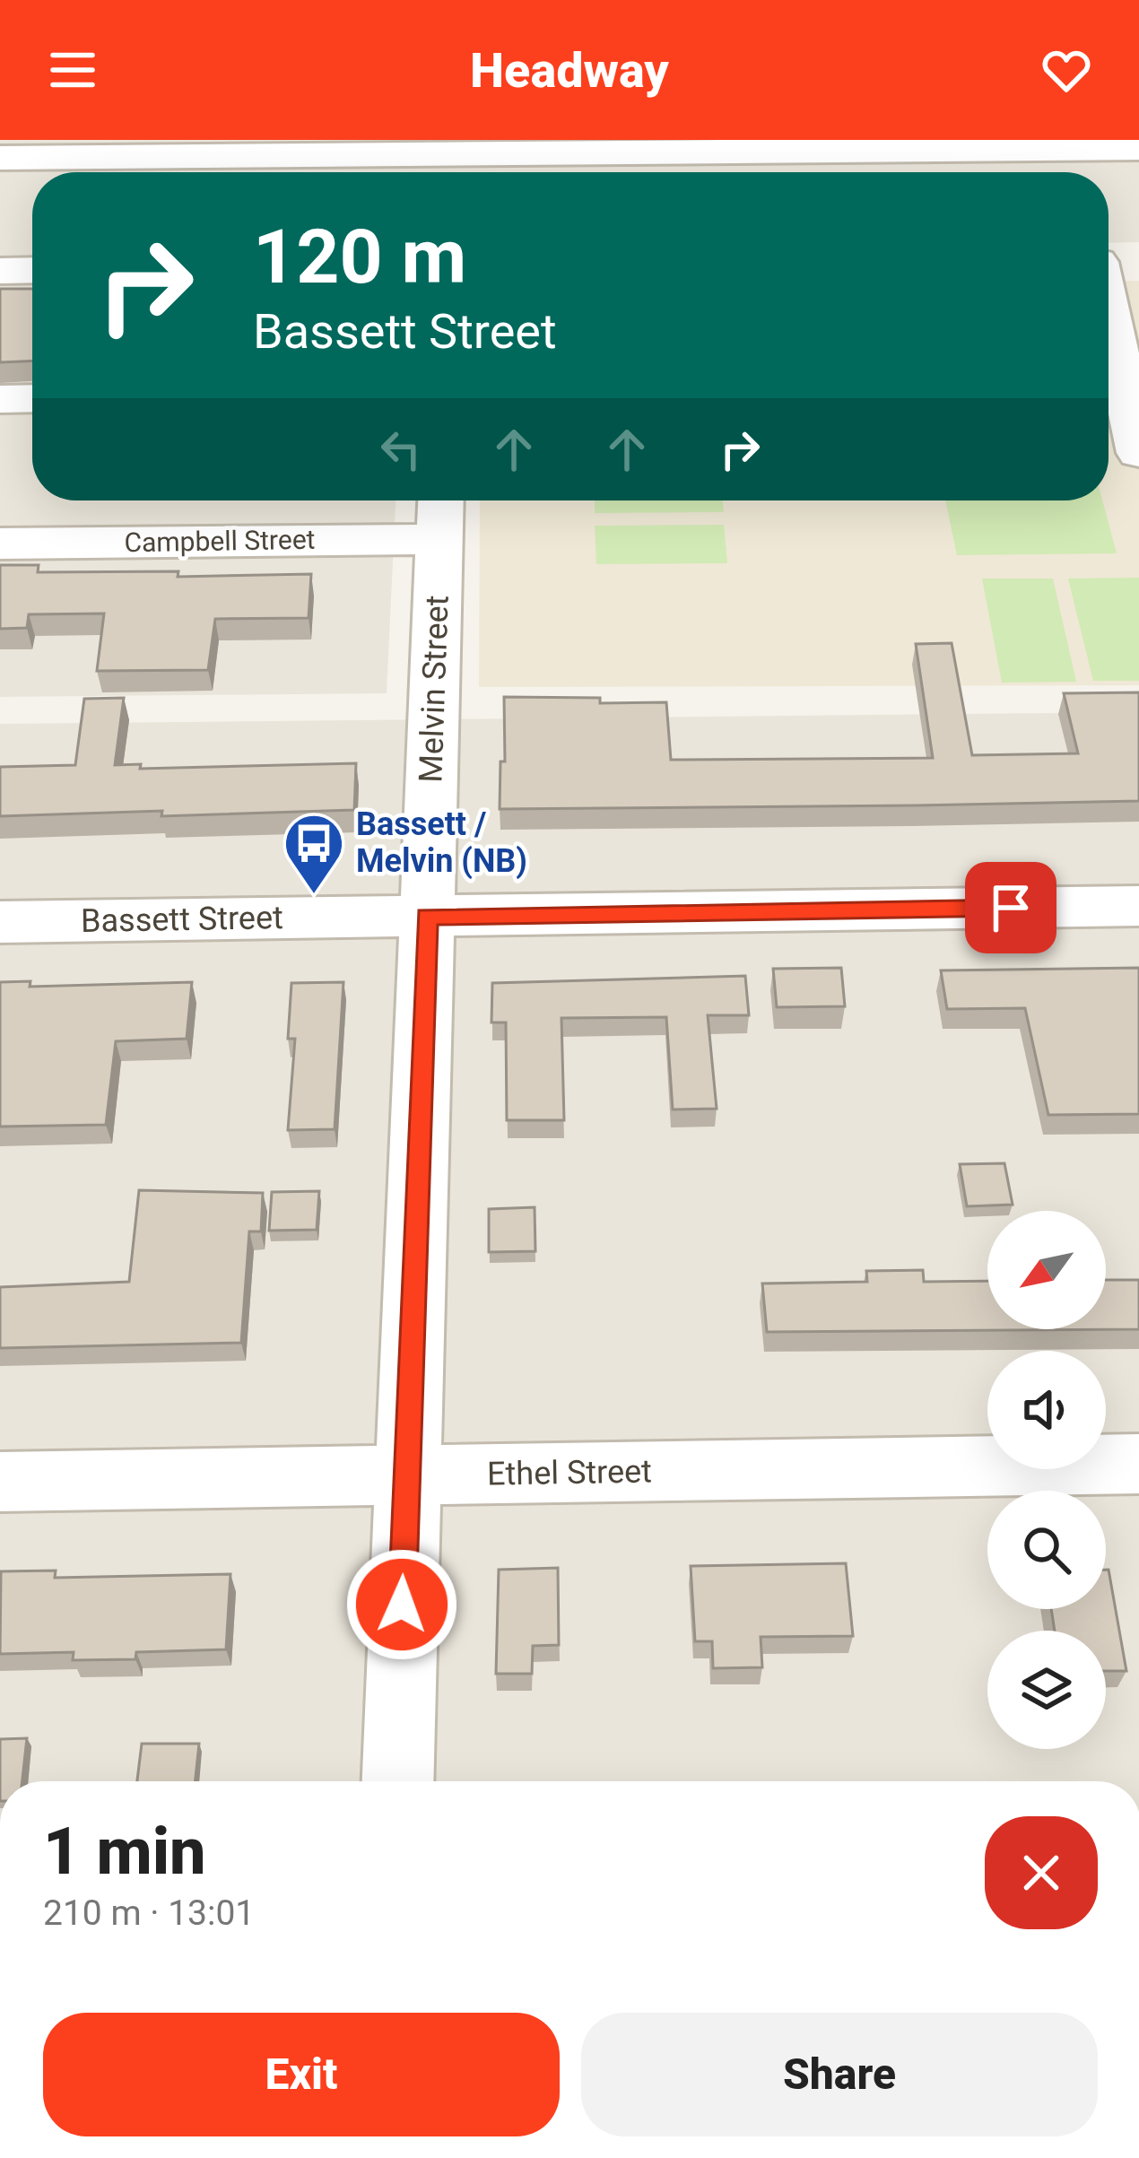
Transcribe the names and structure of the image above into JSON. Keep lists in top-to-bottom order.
{
  "streets": {
    "street": [
      "Campbell Street",
      "Melvin Street",
      "Bassett Street",
      "Ethel Street"
    ]
  },
  "crossings": [
    ["Campbell Street", "Melvin Street"],
    ["Melvin Street", "Bassett Street"],
    ["Melvin Street", "Ethel Street"]
  ],
  "places": {
    "bus stop": ["Bassett / Melvin (NB)"]
  },
  "north": "bottom left",
  "page": {
    "header": "Headway",
    "turn": ["120 m", "Bassett Street"],
    "heading": ["1 min", "210 m · 13:01"],
    "buttons": ["Exit", "Share"]
  }
}
